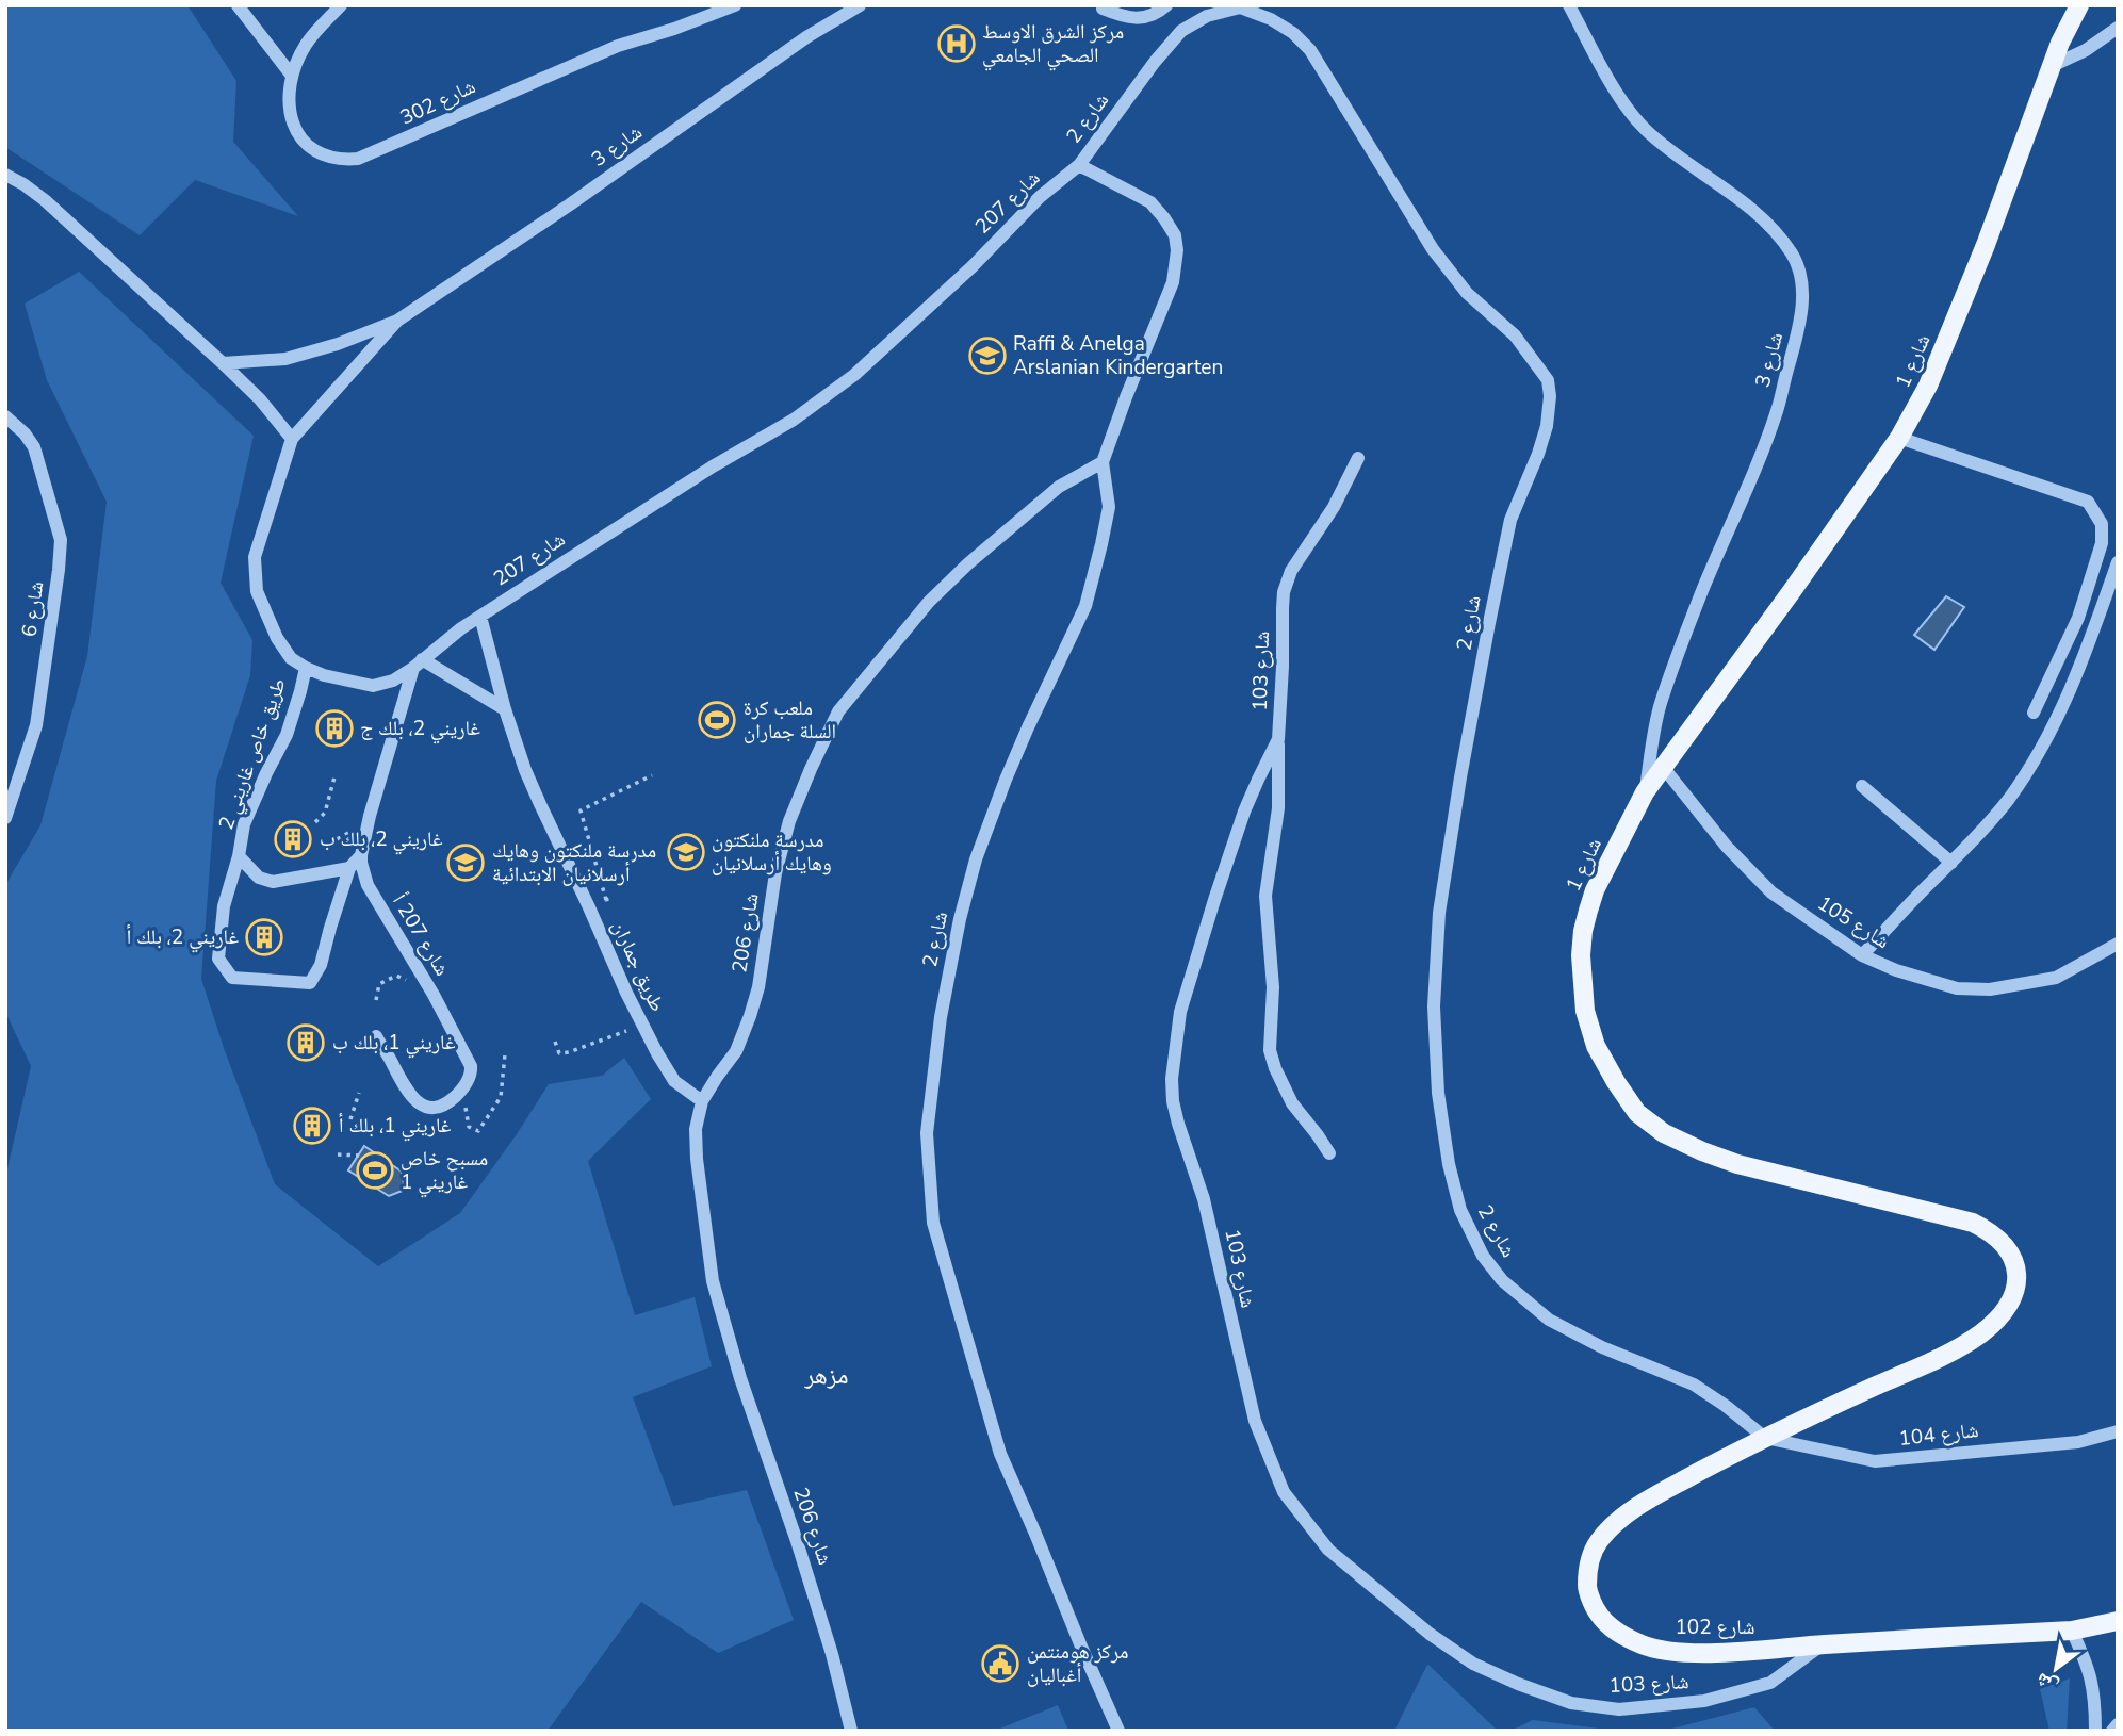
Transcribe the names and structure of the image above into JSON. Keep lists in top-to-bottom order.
{
  "streets": {
    "main road": ["شارع 1", "شارع 102"],
    "street": [
      "شارع 302",
      "شارع 2",
      "شارع 3",
      "شارع 207",
      "شارع 6",
      "شارع 103",
      "طريق خاص غاريني 2",
      "شارع 105",
      "شارع 206",
      "شارع 207 أ",
      "طريق جماران",
      "شارع 104"
    ]
  },
  "crossings": [
    ["شارع 2", "شارع 207"],
    ["شارع 2", "شارع 1"],
    ["شارع 2", "شارع 206"],
    ["شارع 2", "شارع 104"],
    ["شارع 2", "شارع 102"],
    ["شارع 3", "شارع 207"],
    ["شارع 3", "شارع 1"],
    ["شارع 207", "طريق خاص غاريني 2"],
    ["شارع 207", "شارع 207 أ"],
    ["شارع 207", "طريق جماران"],
    ["شارع 1", "شارع 105"],
    ["شارع 1", "شارع 104"],
    ["شارع 1", "شارع 102"],
    ["شارع 103", "شارع 102"],
    ["طريق خاص غاريني 2", "شارع 207 أ"],
    ["شارع 206", "طريق جماران"],
    ["شارع 104", "شارع 102"]
  ],
  "districts": ["مزهر"],
  "places": {
    "hospital": ["مركز الشرق الاوسط الصحي الجامعي"],
    "school or university": ["Raffi & Anelga Arslanian Kindergarten", "مدرسة ملنكتون وهايك أرسلانيان", "مدرسة ملنكتون وهايك أرسلانيان الابتدائية"],
    "sports": ["ملعب كرة السلة جماران", "مسبح خاص غاريني 1"],
    "building": [
      "غاريني 2، بلك ج",
      "غاريني 2، بلك ب",
      "غاريني 2، بلك أ",
      "غاريني 1، بلك ب",
      "غاريني 1، بلك أ"
    ],
    "public building": ["مركز هومنتمن أغباليان"]
  },
  "north": "bottom left"
}
